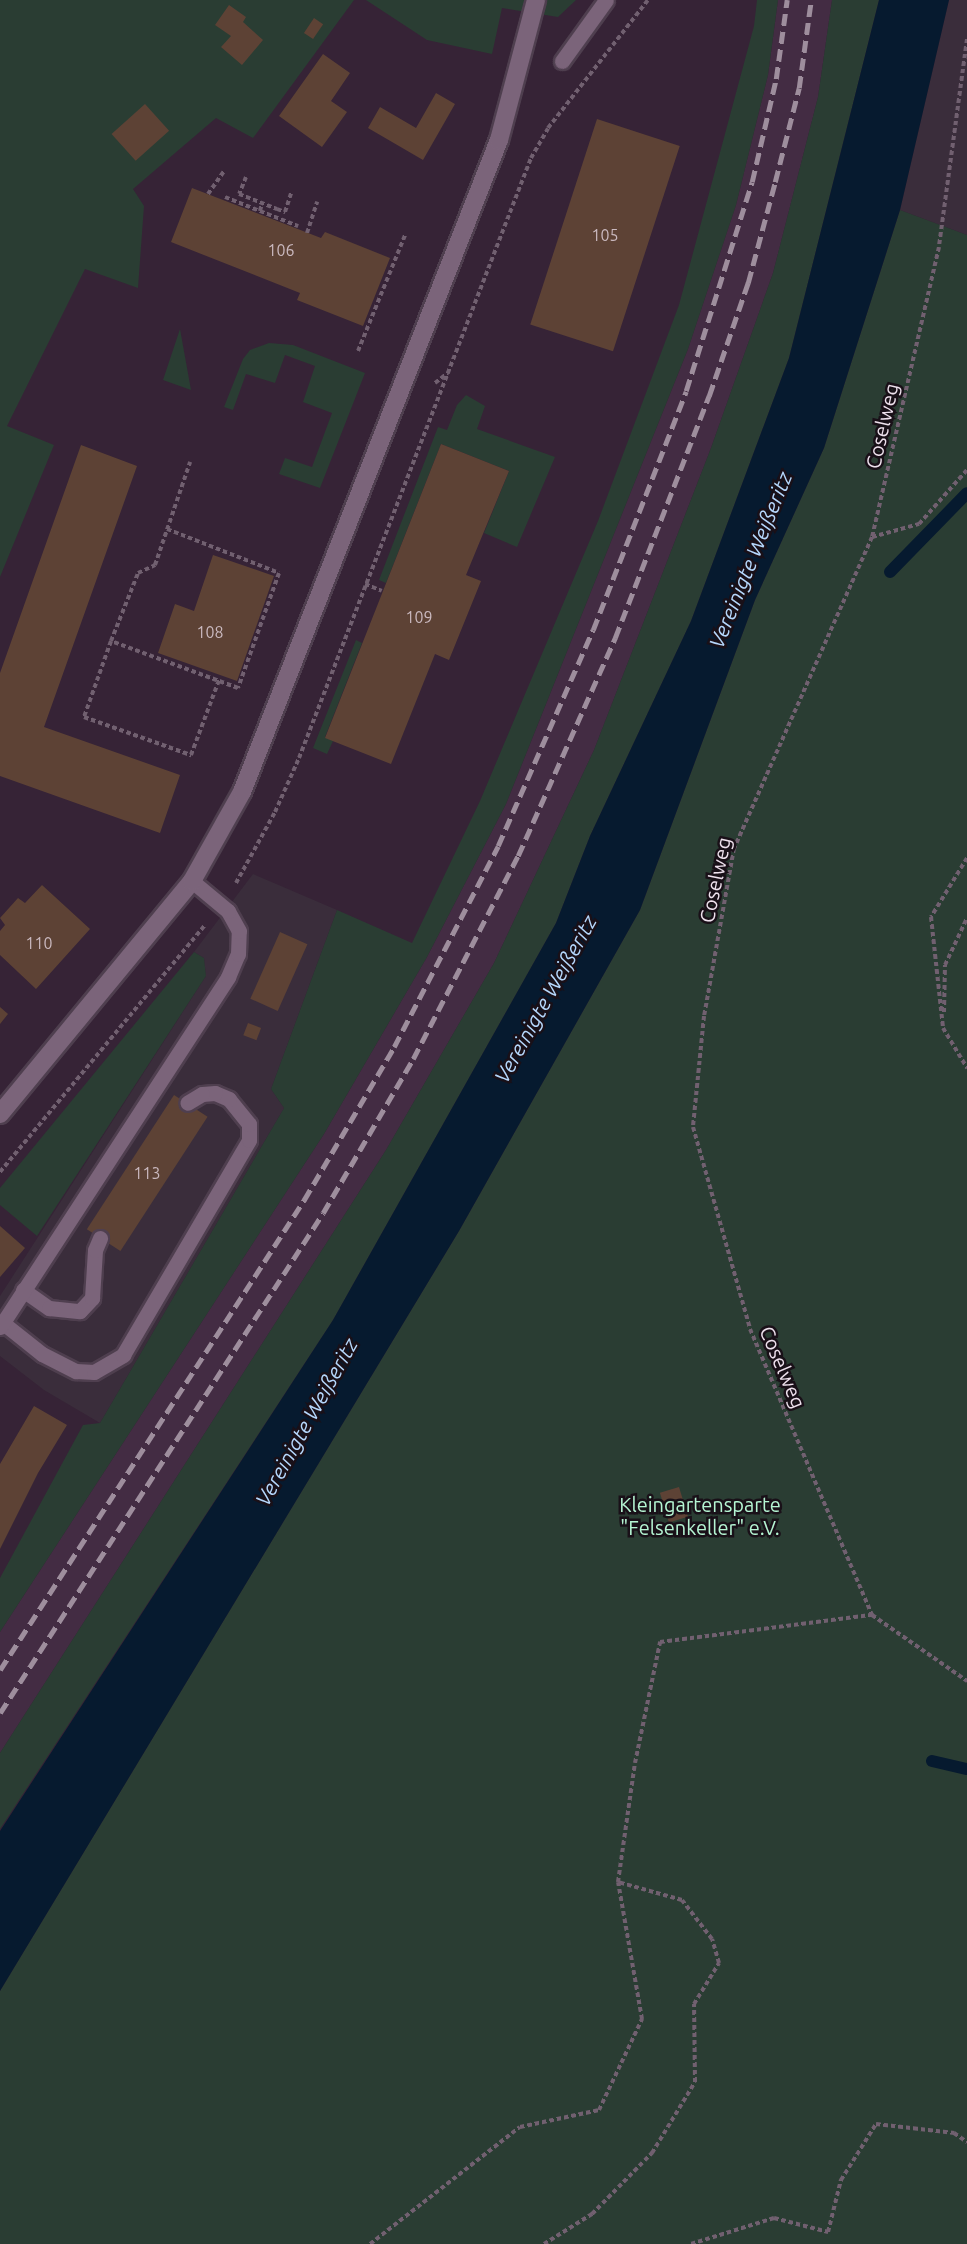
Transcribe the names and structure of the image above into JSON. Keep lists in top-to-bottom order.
{
  "streets": {
    "path": ["Coselweg"]
  },
  "water": ["Vereinigte Weißeritz"],
  "parks": ["Kleingartensparte \"Felsenkeller\" e.V."],
  "house_numbers": [
    "105",
    "106",
    "109",
    "108",
    "110",
    "113"
  ]
}
